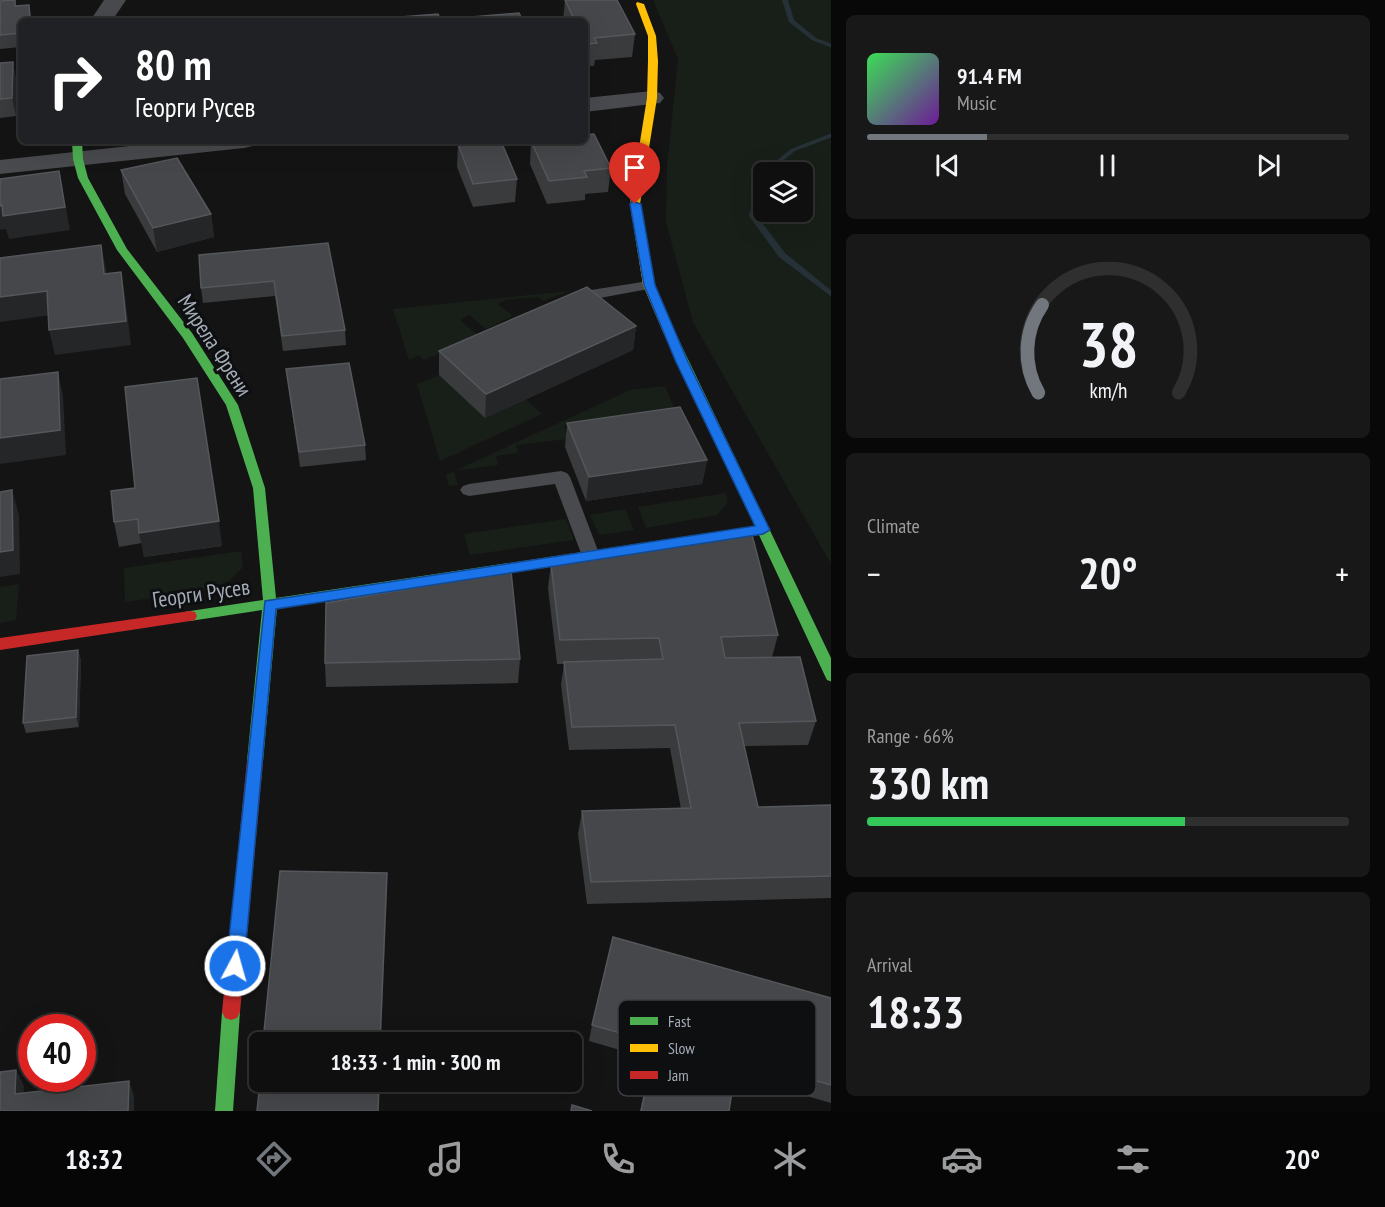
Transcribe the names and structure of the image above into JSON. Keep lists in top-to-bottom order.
{
  "streets": {
    "street": ["Мирела Френи", "Георги Русев"]
  },
  "crossings": [
    ["Мирела Френи", "Георги Русев"]
  ],
  "legend": ["Fast", "Slow", "Jam"],
  "page": {
    "turn": ["80 m", "Георги Русев"],
    "song": ["91.4 FM", "Music"],
    "tile": [
      "Climate",
      ["Range · 66%", "330 km"],
      ["Arrival", "18:33"]
    ],
    "heat": ["−", "20°", "+"],
    "limit": "40",
    "trip": "18:33 · 1 min · 300 m",
    "tabs": ["18:32", "20°"],
    "gauge": ["38", "km/h"]
  }
}
